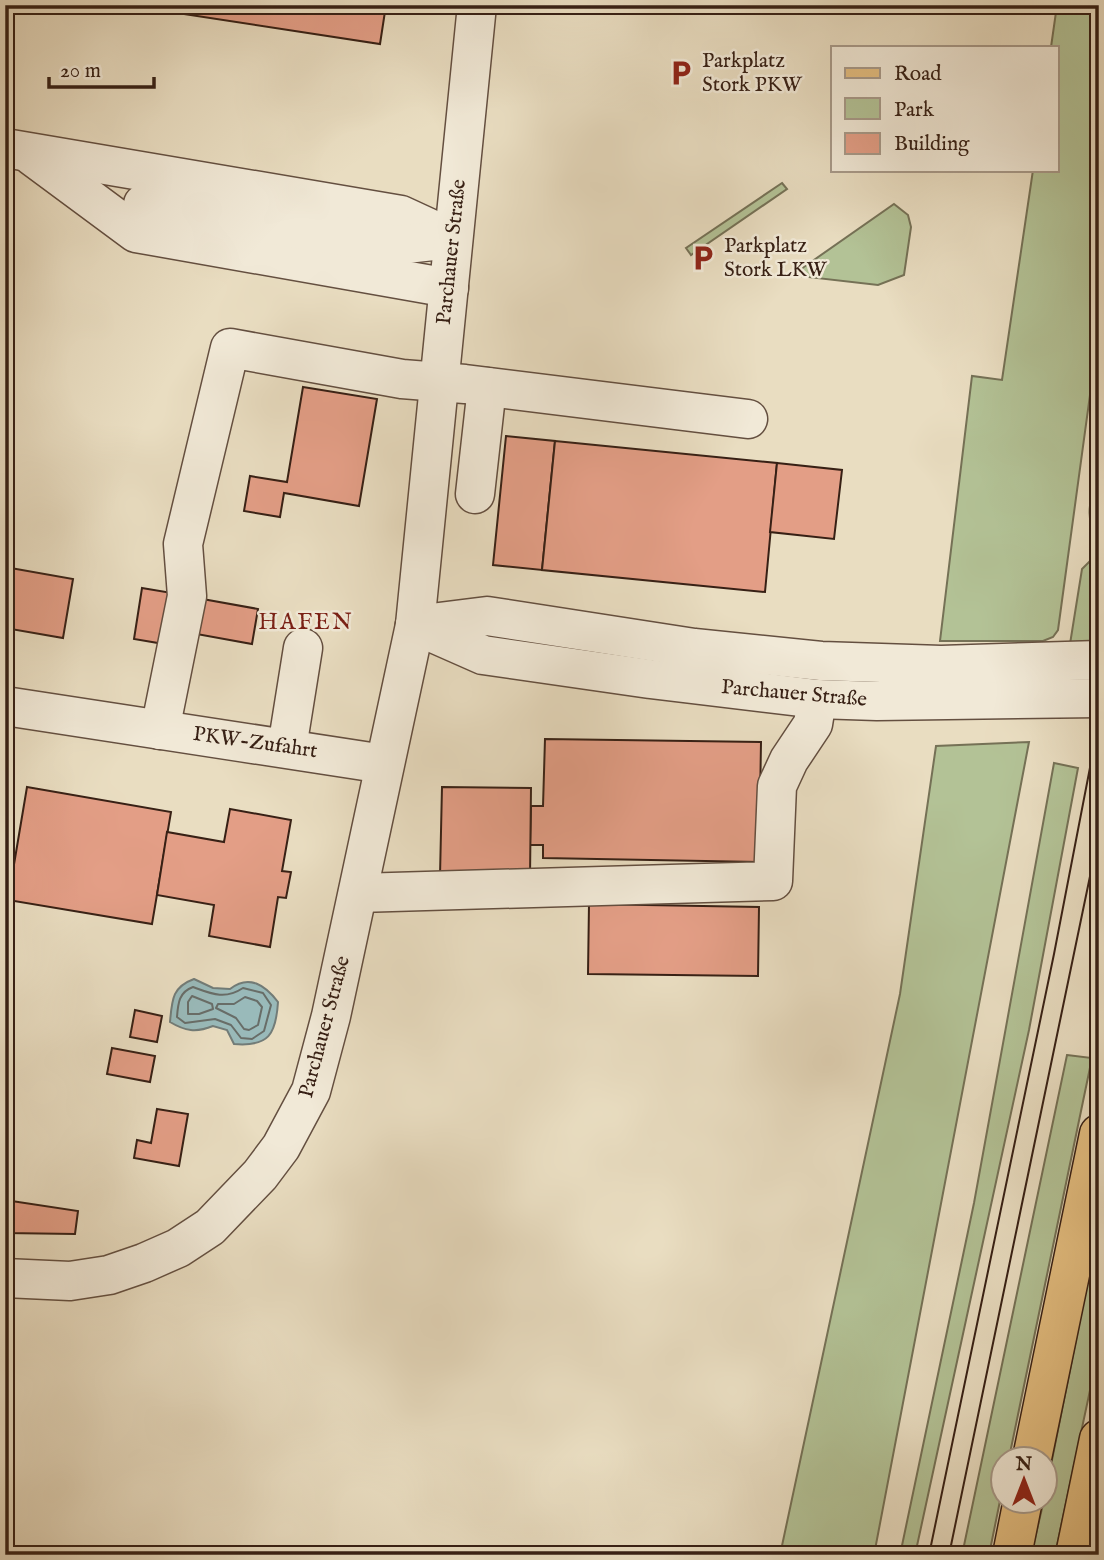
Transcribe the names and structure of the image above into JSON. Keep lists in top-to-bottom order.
{
  "streets": {
    "street": ["Parchauer Straße", "PKW-Zufahrt"]
  },
  "crossings": [
    ["Parchauer Straße", "PKW-Zufahrt"]
  ],
  "districts": ["HAFEN"],
  "places": {
    "parking": ["Parkplatz Stork PKW", "Parkplatz Stork LKW"]
  },
  "legend": ["Road", "Park", "Building"],
  "scale_bar": "20 m",
  "north": "top"
}
